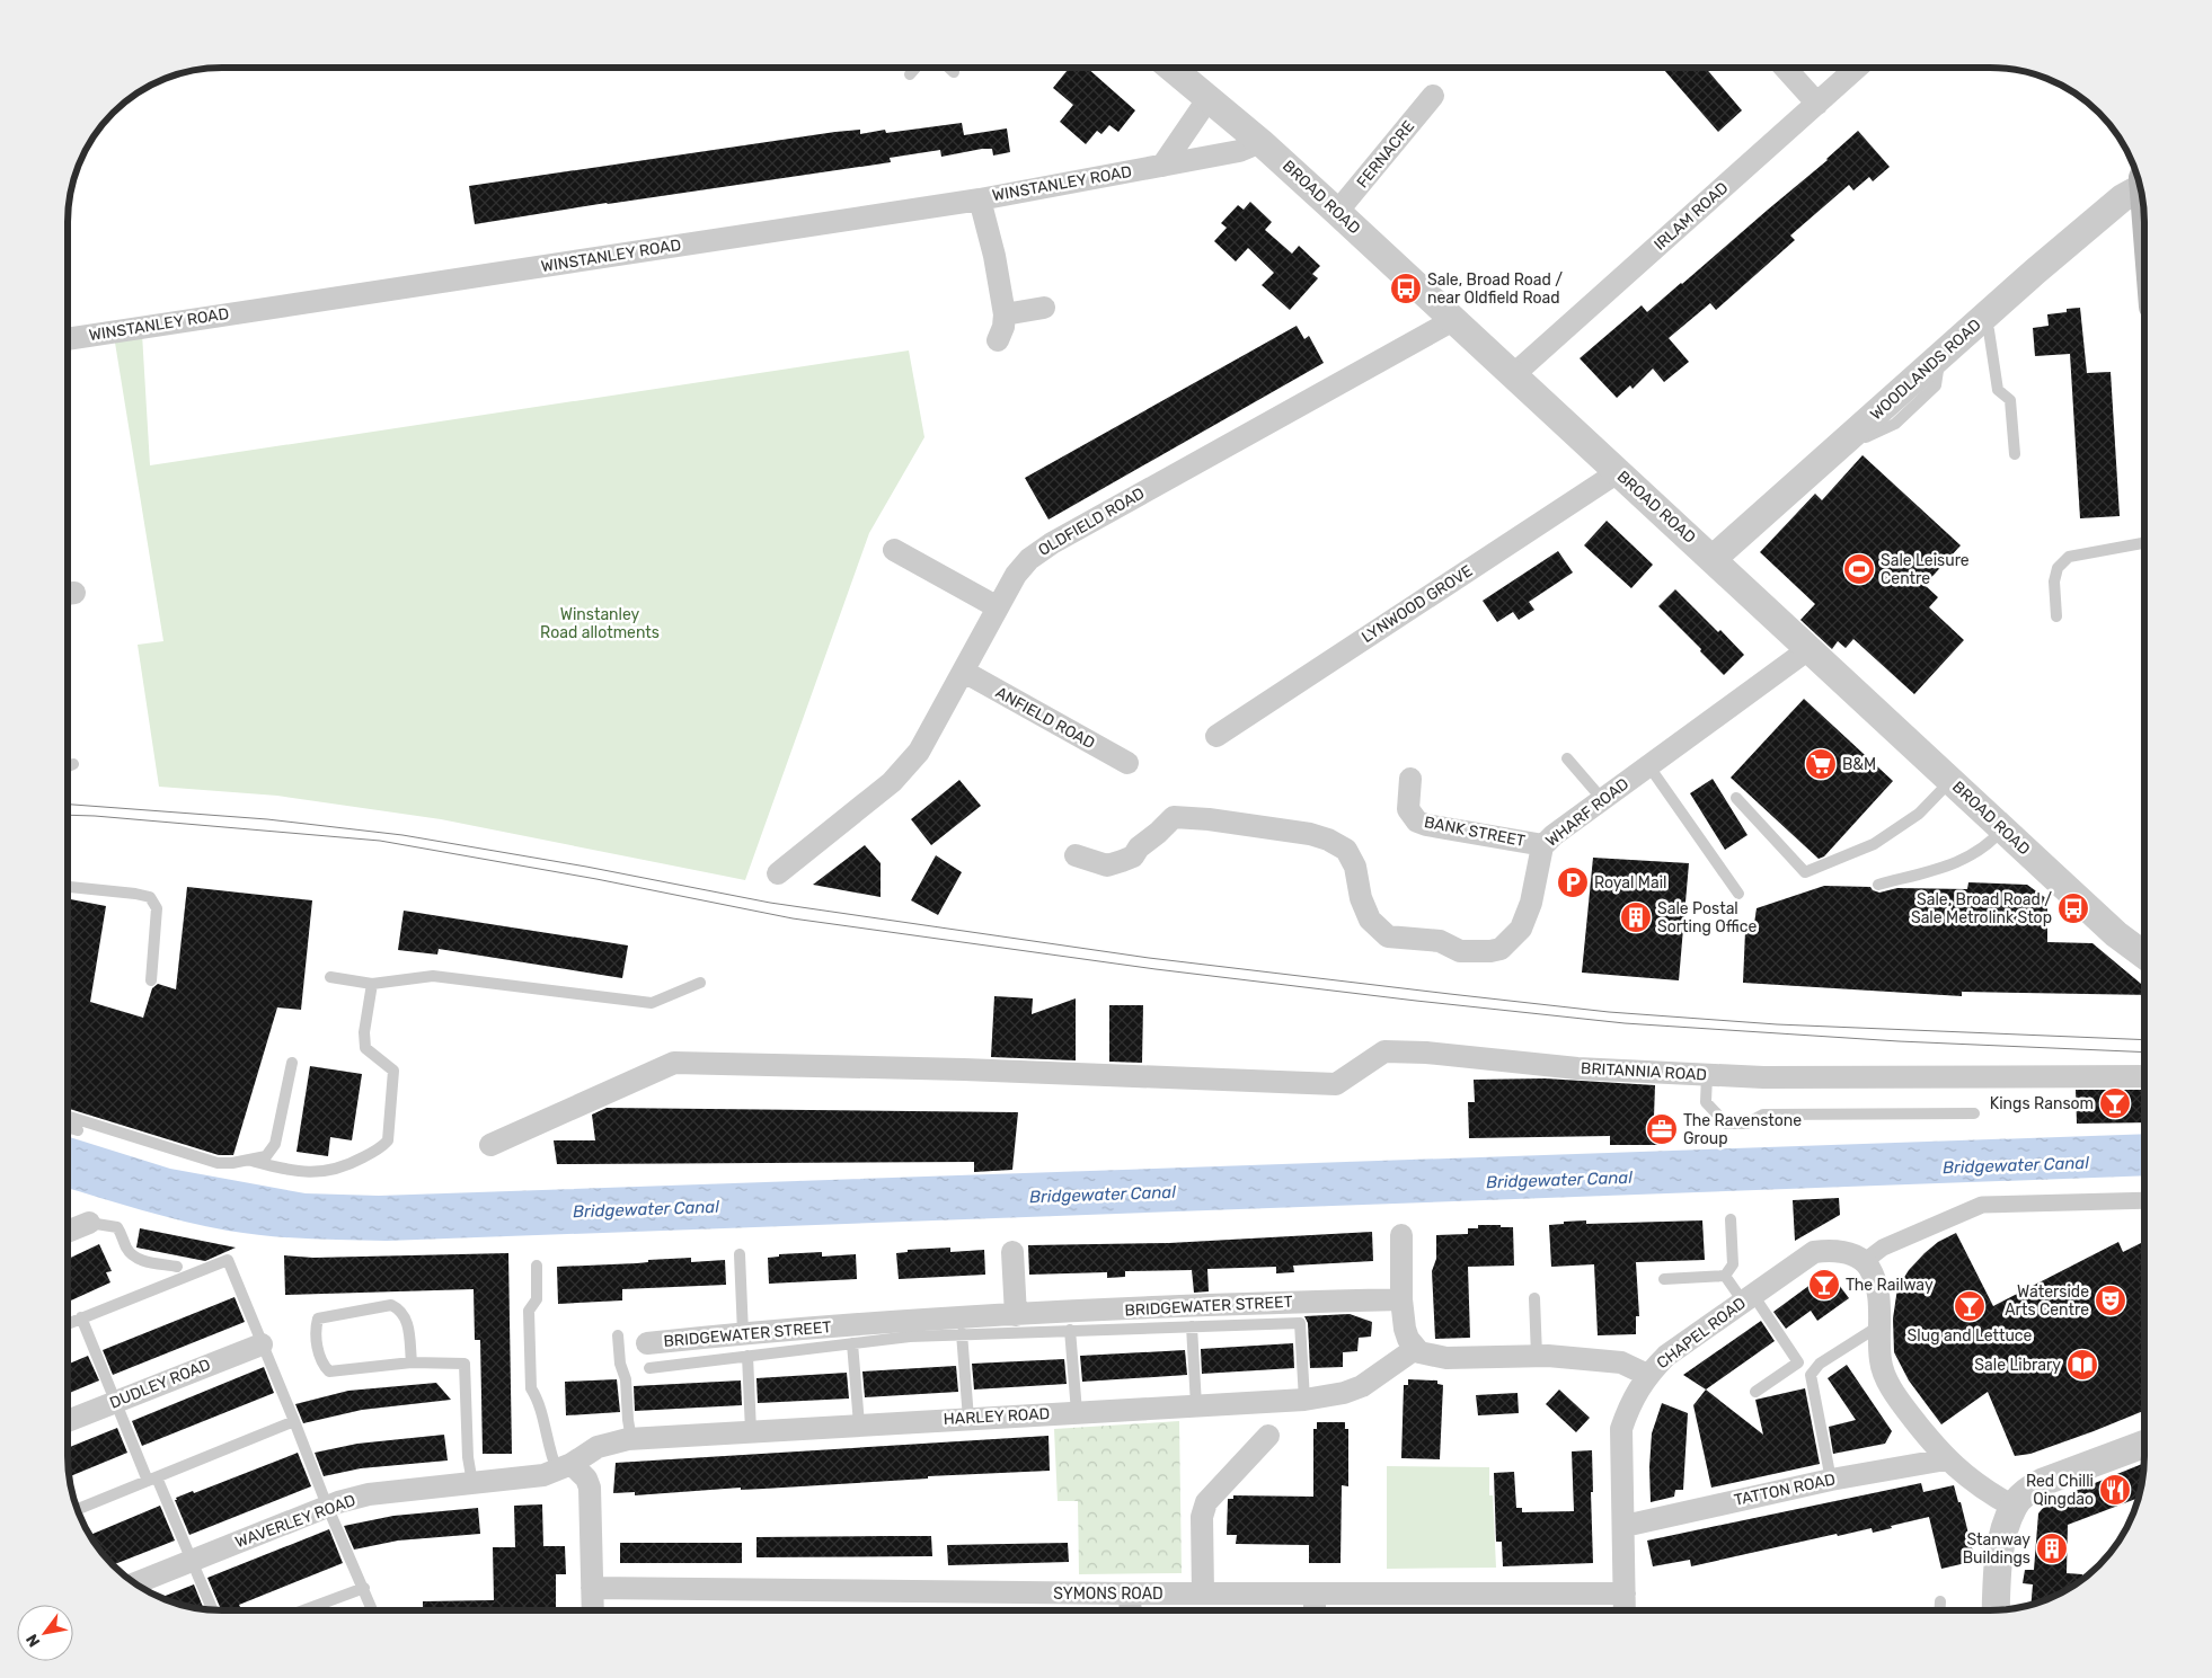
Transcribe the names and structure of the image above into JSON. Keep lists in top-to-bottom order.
{
  "streets": {
    "street": [
      "FERNACRE",
      "WINSTANLEY ROAD",
      "BROAD ROAD",
      "IRLAM ROAD",
      "WOODLANDS ROAD",
      "OLDFIELD ROAD",
      "LYNWOOD GROVE",
      "ANFIELD ROAD",
      "WHARF ROAD",
      "BANK STREET",
      "BRITANNIA ROAD",
      "BRIDGEWATER STREET",
      "CHAPEL ROAD",
      "DUDLEY ROAD",
      "HARLEY ROAD",
      "TATTON ROAD",
      "WAVERLEY ROAD",
      "SYMONS ROAD"
    ]
  },
  "crossings": [
    ["FERNACRE", "BROAD ROAD"],
    ["WINSTANLEY ROAD", "BROAD ROAD"],
    ["BROAD ROAD", "IRLAM ROAD"],
    ["BROAD ROAD", "WOODLANDS ROAD"],
    ["BROAD ROAD", "OLDFIELD ROAD"],
    ["BROAD ROAD", "LYNWOOD GROVE"],
    ["BROAD ROAD", "WHARF ROAD"],
    ["OLDFIELD ROAD", "ANFIELD ROAD"],
    ["WHARF ROAD", "BANK STREET"],
    ["CHAPEL ROAD", "TATTON ROAD"],
    ["CHAPEL ROAD", "SYMONS ROAD"],
    ["HARLEY ROAD", "WAVERLEY ROAD"]
  ],
  "water": ["Bridgewater Canal"],
  "parks": ["Winstanley Road allotments"],
  "places": {
    "bus stop": ["Sale, Broad Road / near Oldfield Road", "Sale, Broad Road / Sale Metrolink Stop"],
    "sports": ["Sale Leisure Centre"],
    "supermarket": ["B&M"],
    "parking": ["Royal Mail"],
    "building": ["Sale Postal Sorting Office", "Stanway Buildings"],
    "bar": ["Kings Ransom", "The Railway", "Slug and Lettuce"],
    "office": ["The Ravenstone Group"],
    "theatre": ["Waterside Arts Centre"],
    "library": ["Sale Library"],
    "restaurant": ["Red Chilli Qingdao"]
  },
  "north": "bottom left"
}
